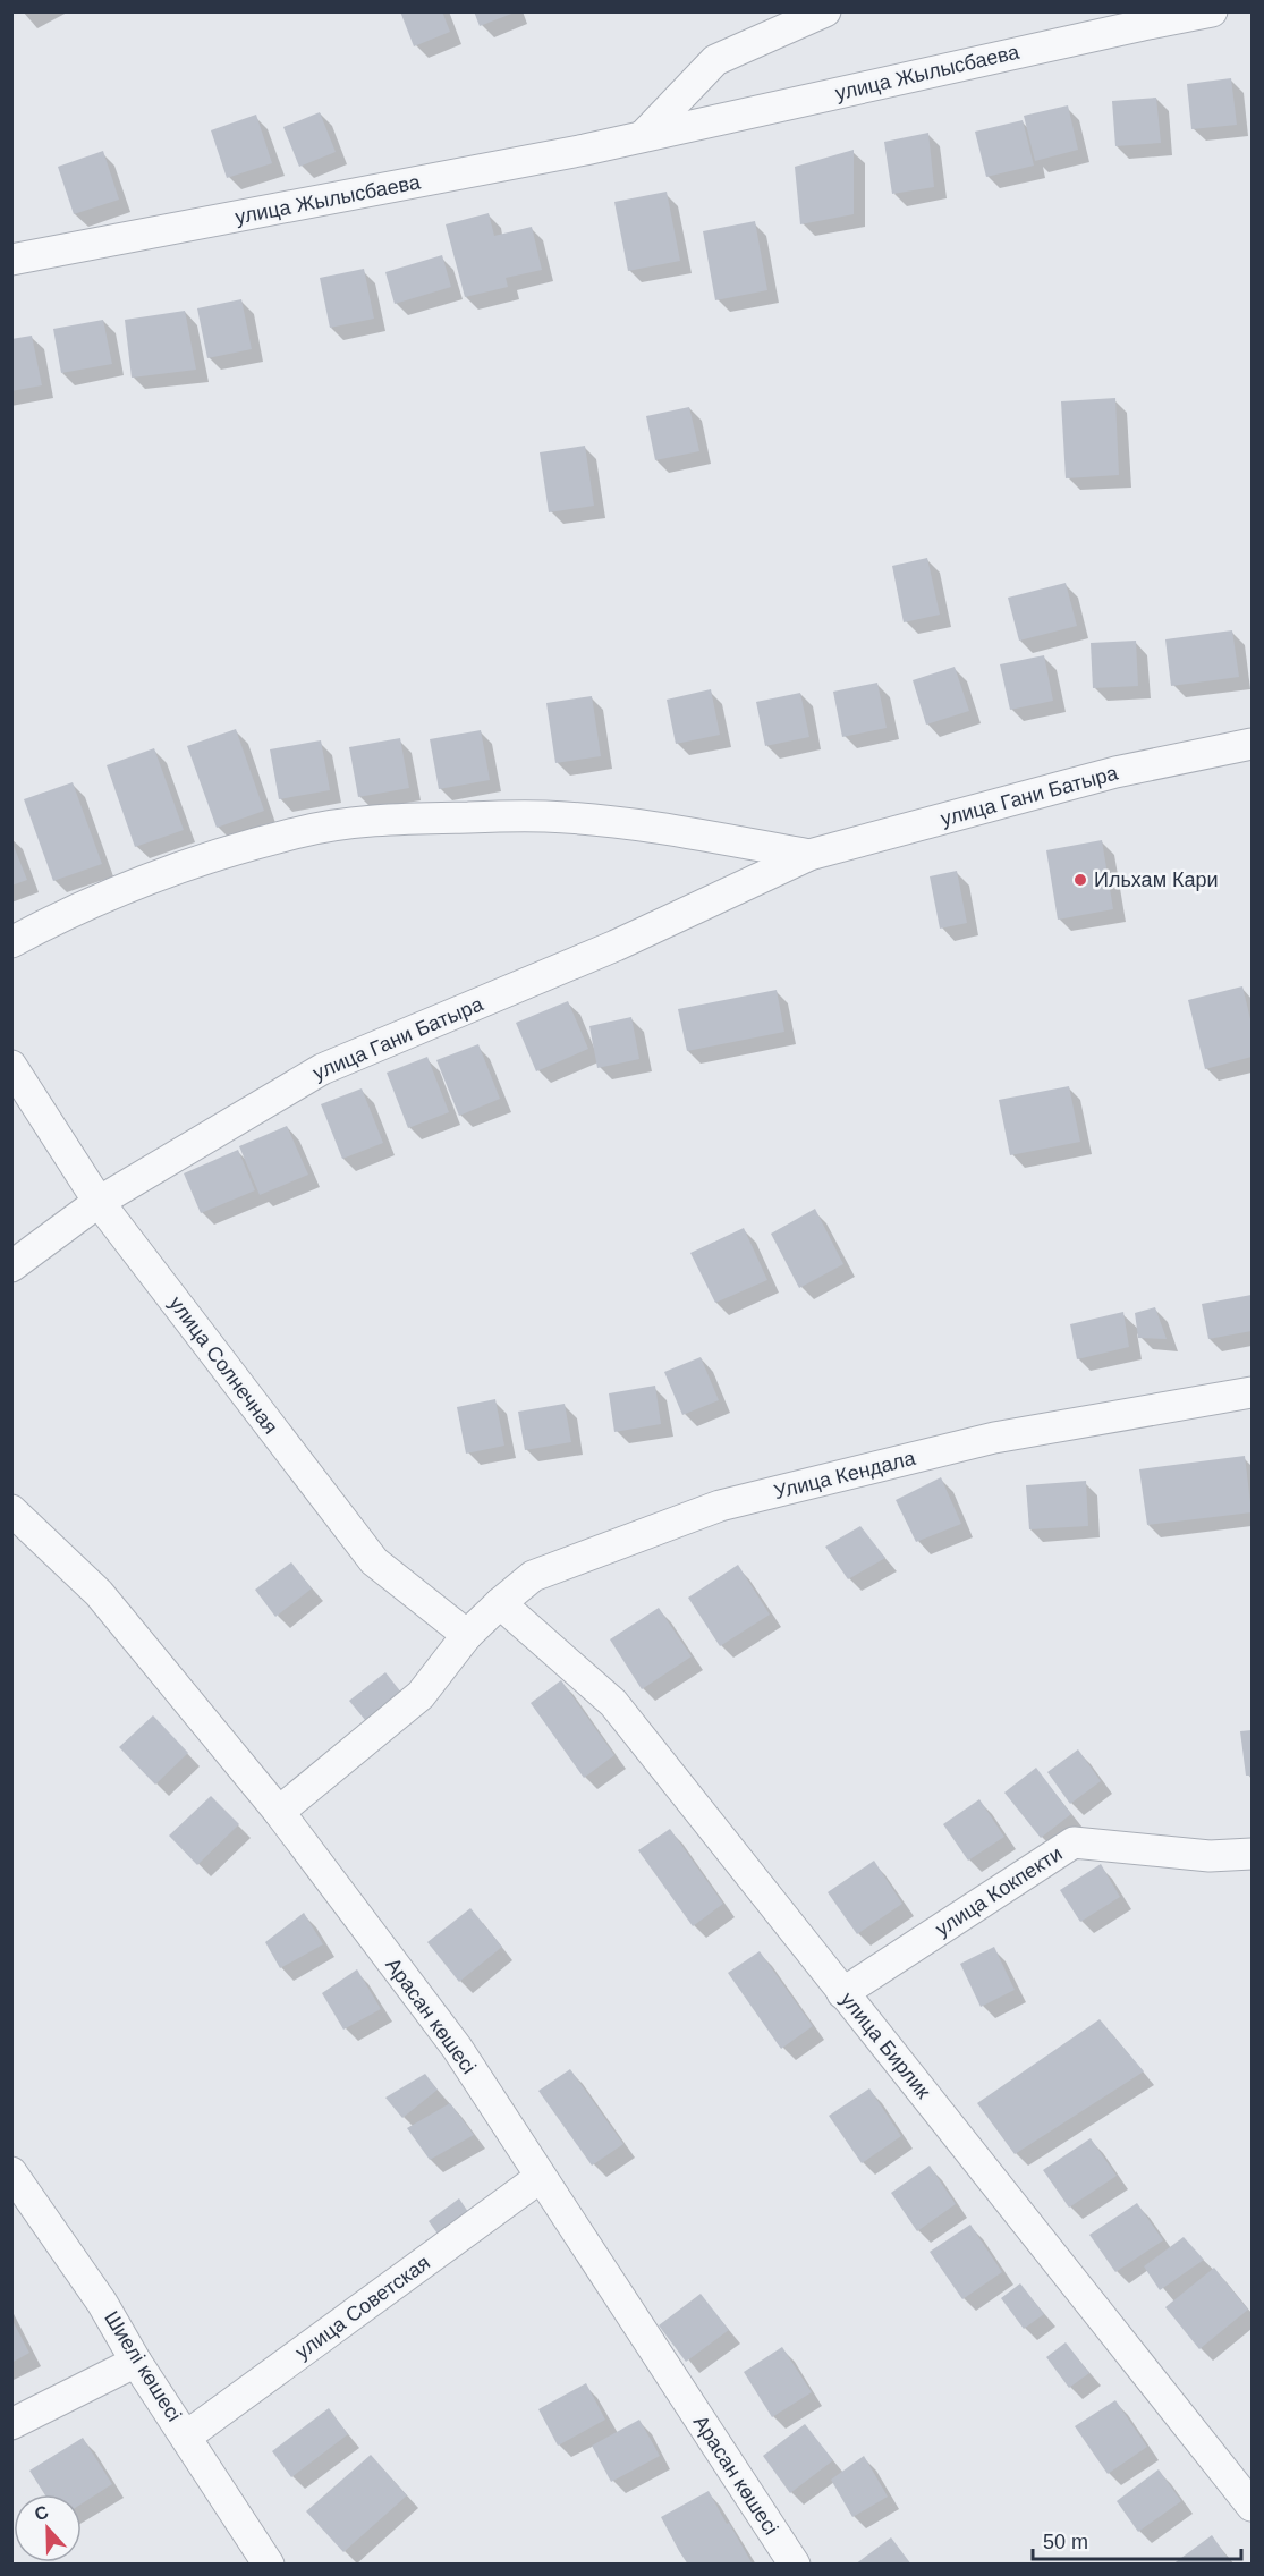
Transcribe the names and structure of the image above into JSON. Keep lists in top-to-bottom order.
{
  "streets": {
    "street": [
      "улица Жылысбаева",
      "улица Гани Батыра",
      "улица Солнечная",
      "Улица Кендала",
      "улица Кокпекти",
      "Арасан көшесі",
      "улица Бирлик",
      "улица Советская",
      "Шиелі көшесі"
    ]
  },
  "crossings": [
    ["улица Гани Батыра", "улица Солнечная"],
    ["улица Солнечная", "Улица Кендала"],
    ["Улица Кендала", "Арасан көшесі"],
    ["Улица Кендала", "улица Бирлик"],
    ["улица Кокпекти", "улица Бирлик"],
    ["Арасан көшесі", "улица Советская"],
    ["улица Советская", "Шиелі көшесі"]
  ],
  "places": ["Ильхам Кари"],
  "scale_bar": "50 m",
  "north": "top"
}
